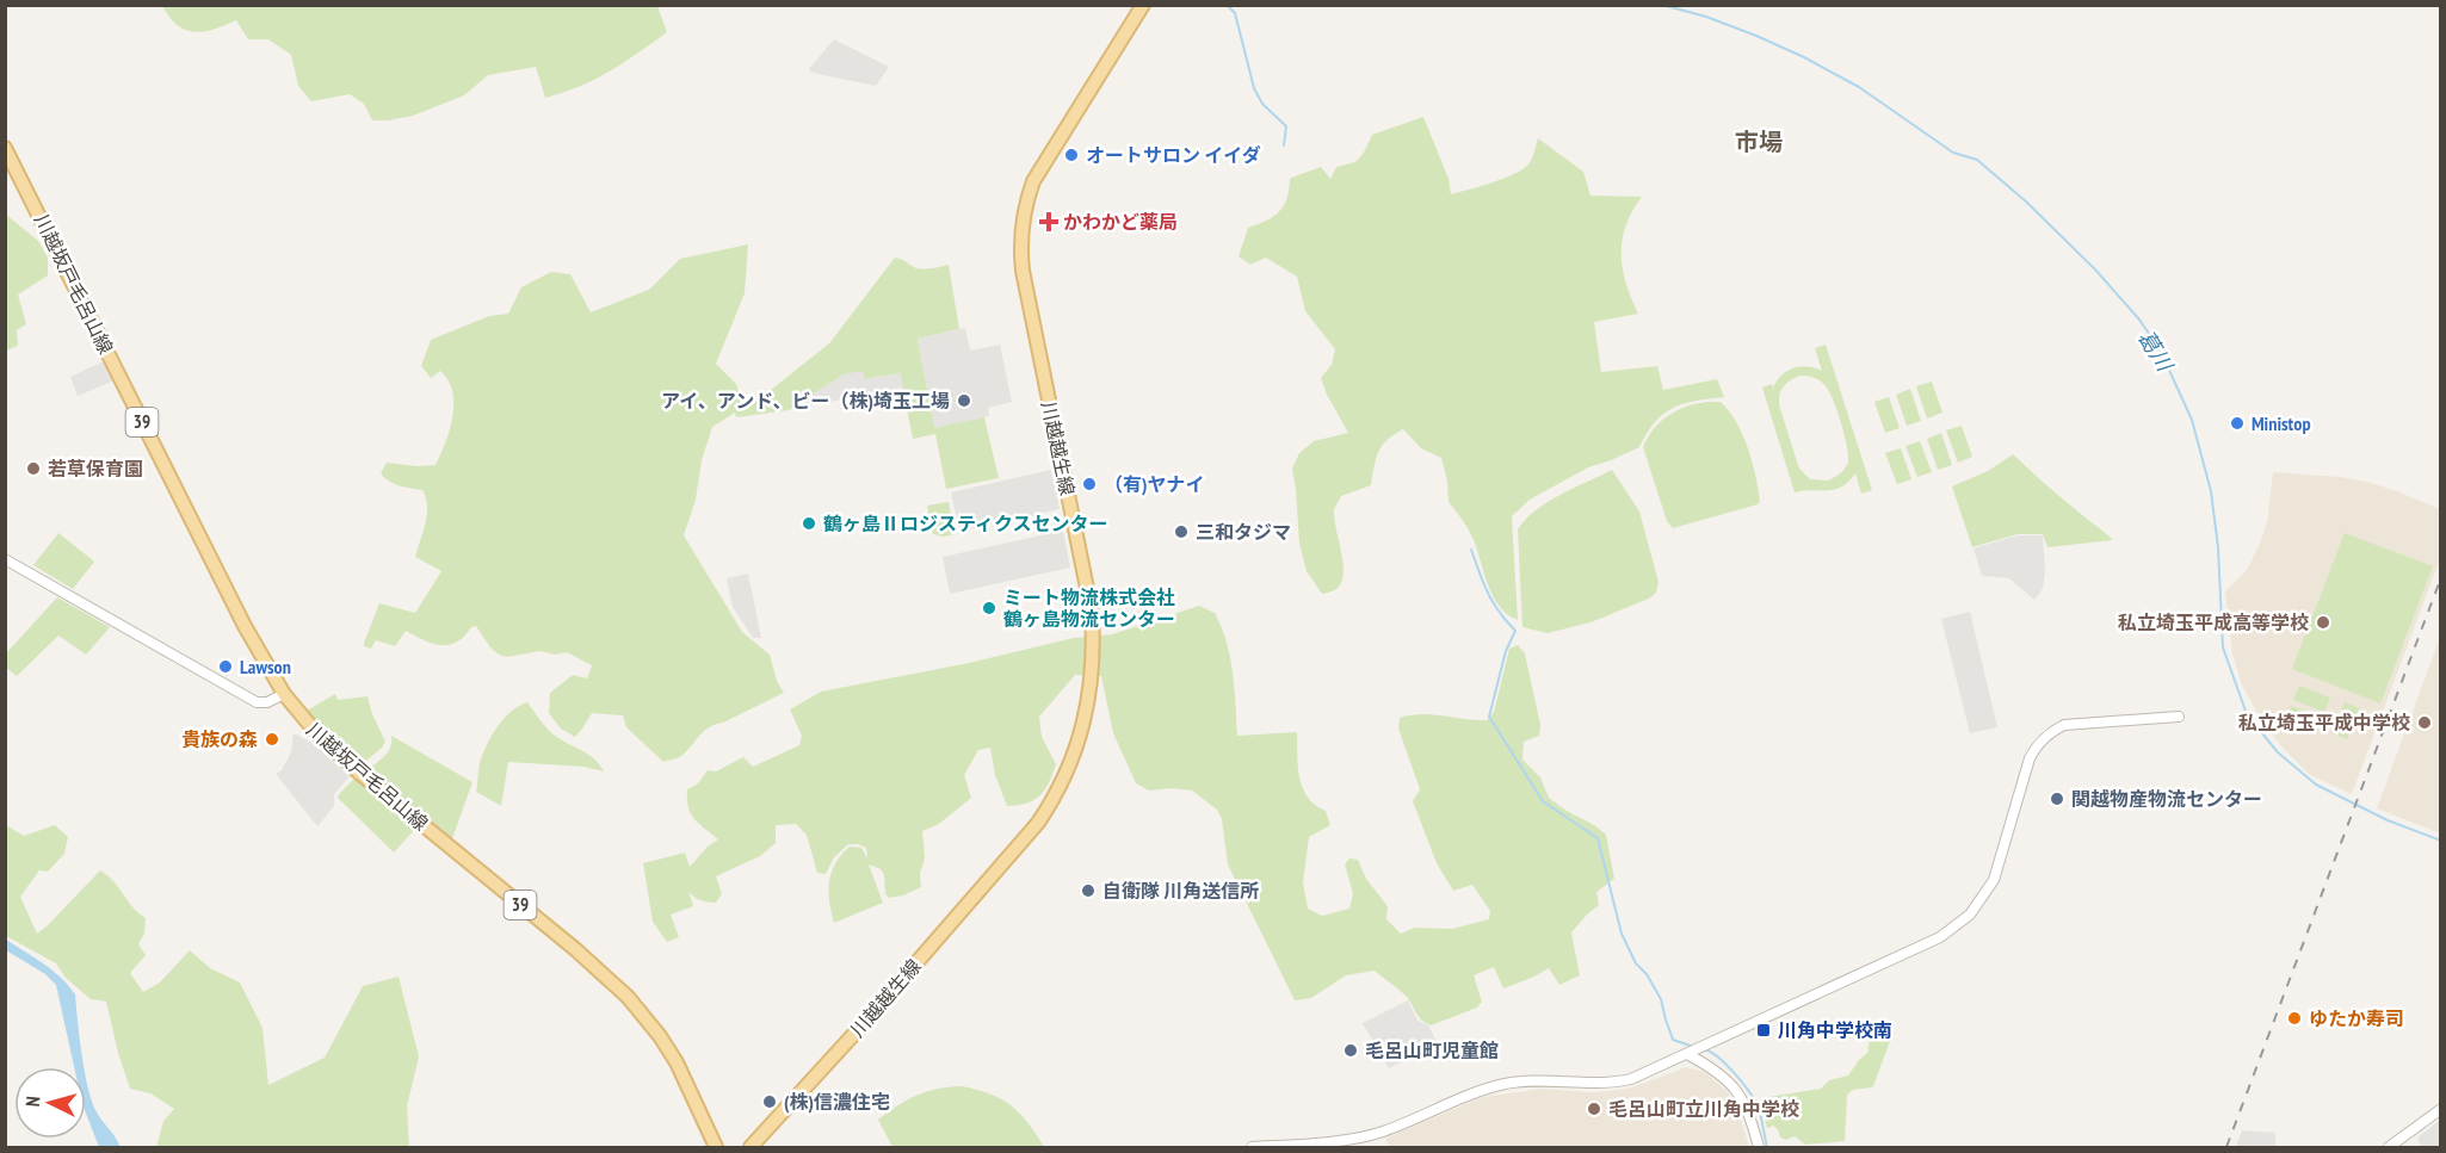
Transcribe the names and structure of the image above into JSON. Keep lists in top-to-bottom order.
{
  "streets": {
    "main road": ["川越坂戸毛呂山線", "39", "川越越生線"]
  },
  "districts": ["市場"],
  "water": ["葛川"],
  "places": {
    "other": [
      "オートサロン イイダ",
      "アイ、アンド、ビー（株)埼玉工場",
      "Ministop",
      "若草保育園",
      "（有)ヤナイ",
      "鶴ヶ島Ⅱロジスティクスセンター",
      "三和タジマ",
      "ミート物流株式会社 鶴ヶ島物流センター",
      "私立埼玉平成高等学校",
      "Lawson",
      "私立埼玉平成中学校",
      "貴族の森",
      "関越物産物流センター",
      "自衛隊 川角送信所",
      "ゆたか寿司",
      "毛呂山町児童館",
      "(株)信濃住宅",
      "毛呂山町立川角中学校"
    ],
    "health": ["かわかど薬局"],
    "transit": ["川角中学校南"]
  },
  "north": "left"
}
